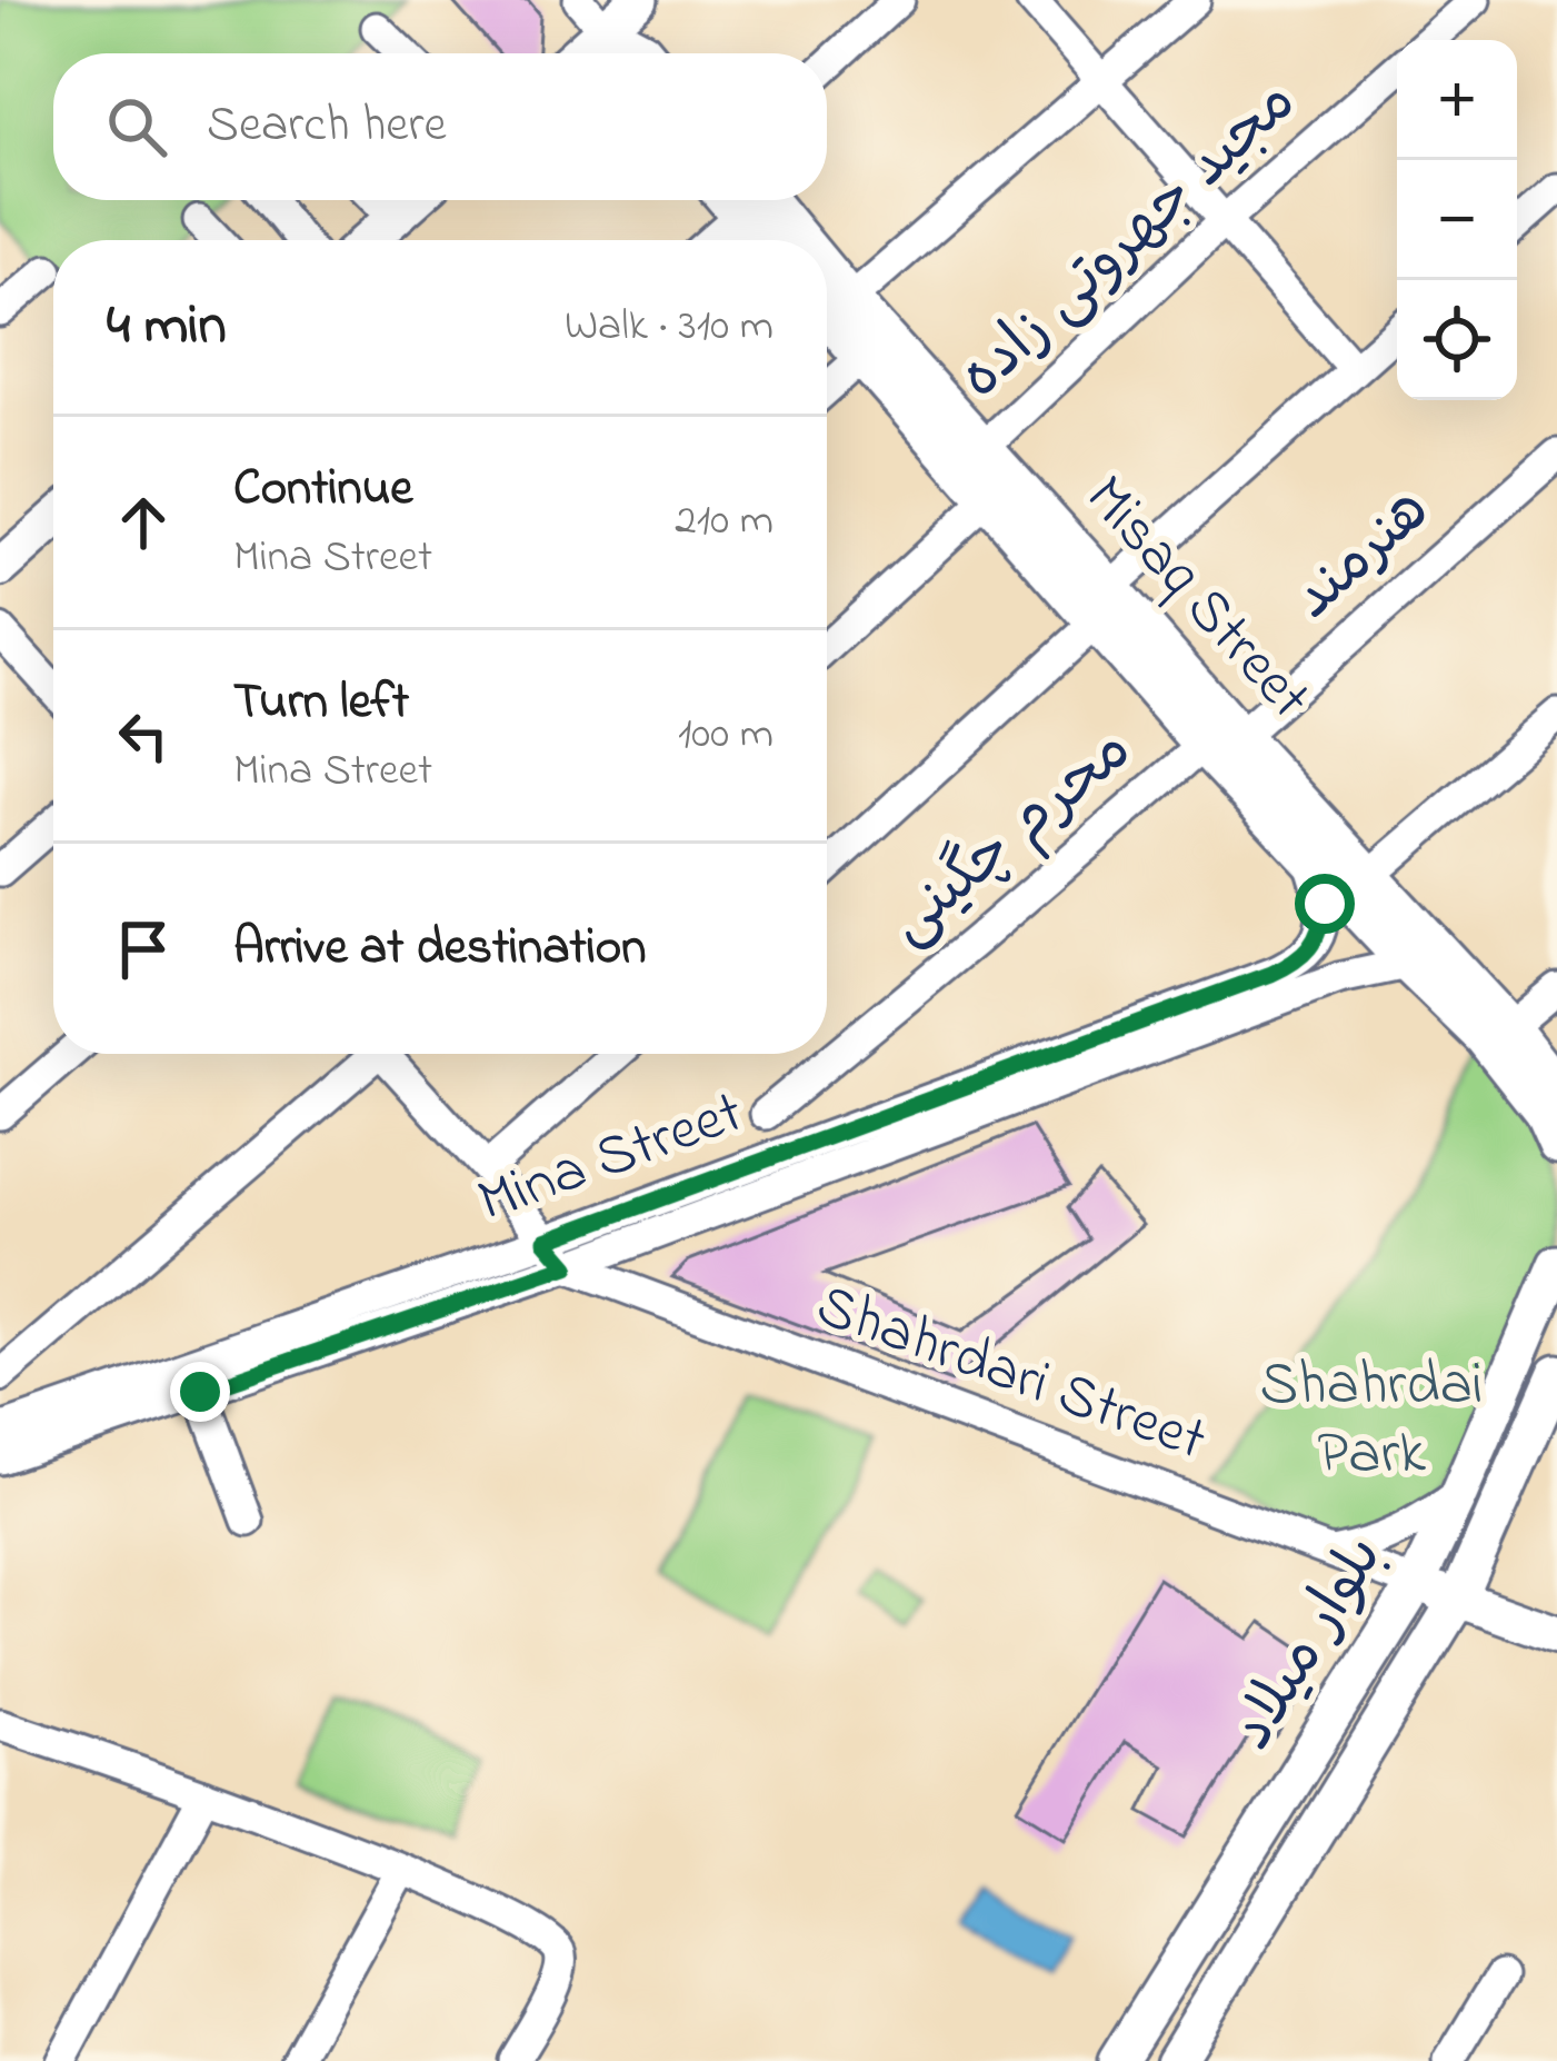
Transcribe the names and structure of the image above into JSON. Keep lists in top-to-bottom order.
{
  "streets": {
    "main road": ["Misaq Street", "بلوار میلاد"],
    "street": [
      "مجید جهروتی زاده",
      "هنرمند",
      "محرم چگینی",
      "Mina Street",
      "Shahrdari Street"
    ]
  },
  "crossings": [
    ["مجید جهروتی زاده", "Misaq Street"],
    ["هنرمند", "Misaq Street"],
    ["Misaq Street", "محرم چگینی"],
    ["Misaq Street", "Mina Street"],
    ["Mina Street", "Shahrdari Street"],
    ["Shahrdari Street", "بلوار میلاد"]
  ],
  "parks": ["Shahrdai Park"],
  "page": {
    "map_buttons": ["+", "−"],
    "search": "Search here",
    "heading": ["4 min", "Walk · 310 m"],
    "list": [
      ["Continue", "Mina Street", "210 m"],
      ["Turn left", "Mina Street", "100 m"],
      "Arrive at destination"
    ]
  }
}
